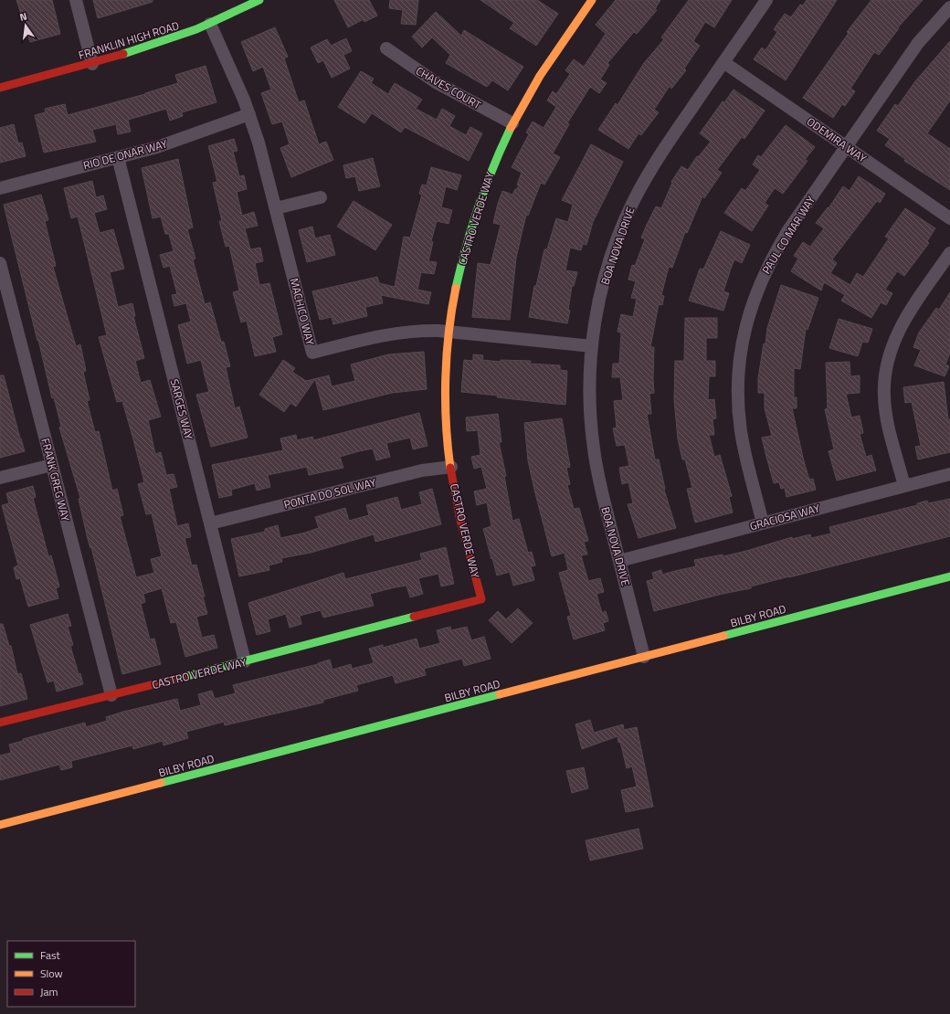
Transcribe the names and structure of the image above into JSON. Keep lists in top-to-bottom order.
{
  "streets": {
    "street": [
      "FRANKLIN HIGH ROAD",
      "CHAVES COURT",
      "ODEMIRA WAY",
      "RIO DE ONAR WAY",
      "CASTRO VERDE WAY",
      "PAUL CO MAR WAY",
      "BOA NOVA DRIVE",
      "MACHICO WAY",
      "SARGES WAY",
      "FRANK GREG WAY",
      "PONTA DO SOL WAY",
      "GRACIOSA WAY",
      "BILBY ROAD"
    ]
  },
  "crossings": [
    ["FRANKLIN HIGH ROAD", "MACHICO WAY"],
    ["CHAVES COURT", "CASTRO VERDE WAY"],
    ["ODEMIRA WAY", "PAUL CO MAR WAY"],
    ["ODEMIRA WAY", "BOA NOVA DRIVE"],
    ["RIO DE ONAR WAY", "MACHICO WAY"],
    ["RIO DE ONAR WAY", "SARGES WAY"],
    ["CASTRO VERDE WAY", "MACHICO WAY"],
    ["CASTRO VERDE WAY", "SARGES WAY"],
    ["CASTRO VERDE WAY", "FRANK GREG WAY"],
    ["CASTRO VERDE WAY", "PONTA DO SOL WAY"],
    ["PAUL CO MAR WAY", "GRACIOSA WAY"],
    ["BOA NOVA DRIVE", "MACHICO WAY"],
    ["BOA NOVA DRIVE", "GRACIOSA WAY"],
    ["BOA NOVA DRIVE", "BILBY ROAD"],
    ["SARGES WAY", "PONTA DO SOL WAY"]
  ],
  "legend": ["Fast", "Slow", "Jam"],
  "north": "top"
}
